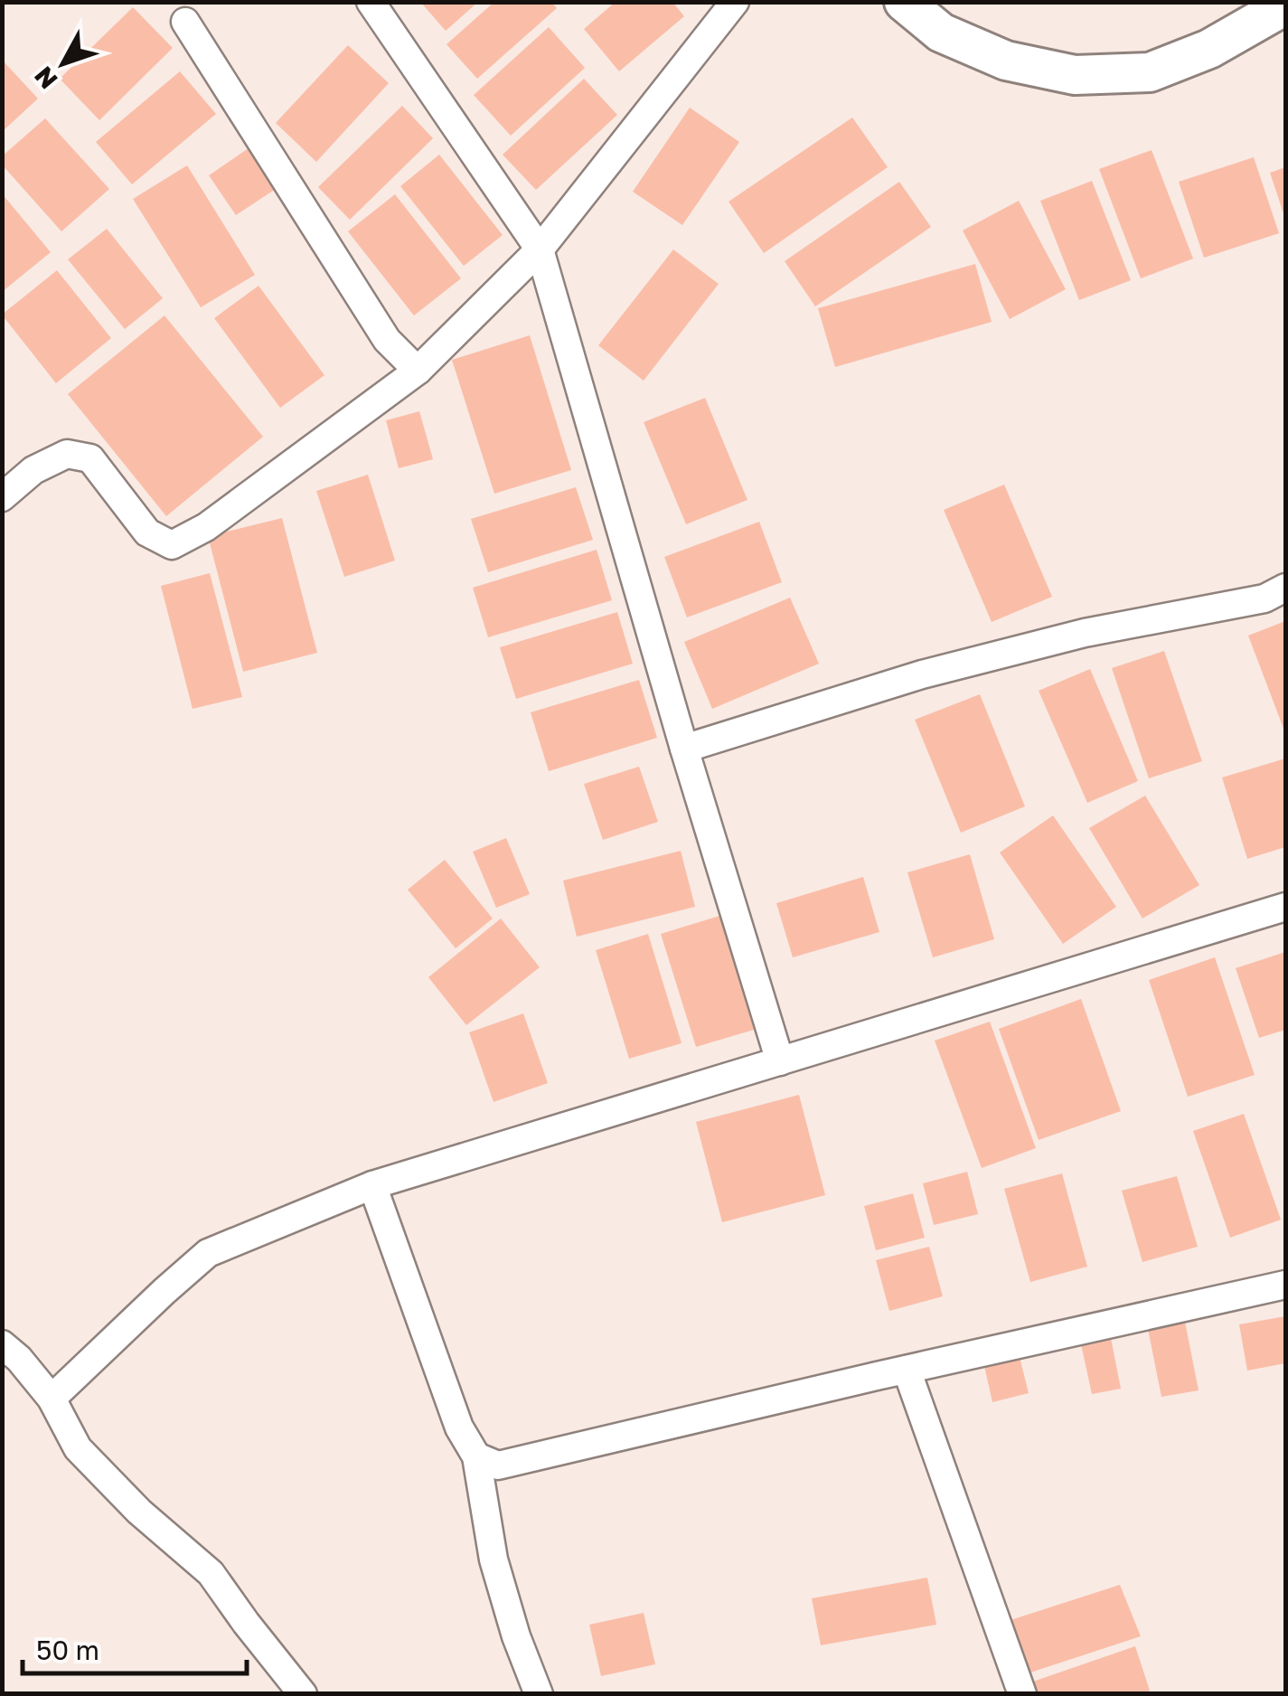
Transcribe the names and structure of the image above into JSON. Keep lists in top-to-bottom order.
{
  "scale_bar": "50 m",
  "north": "bottom left"
}
